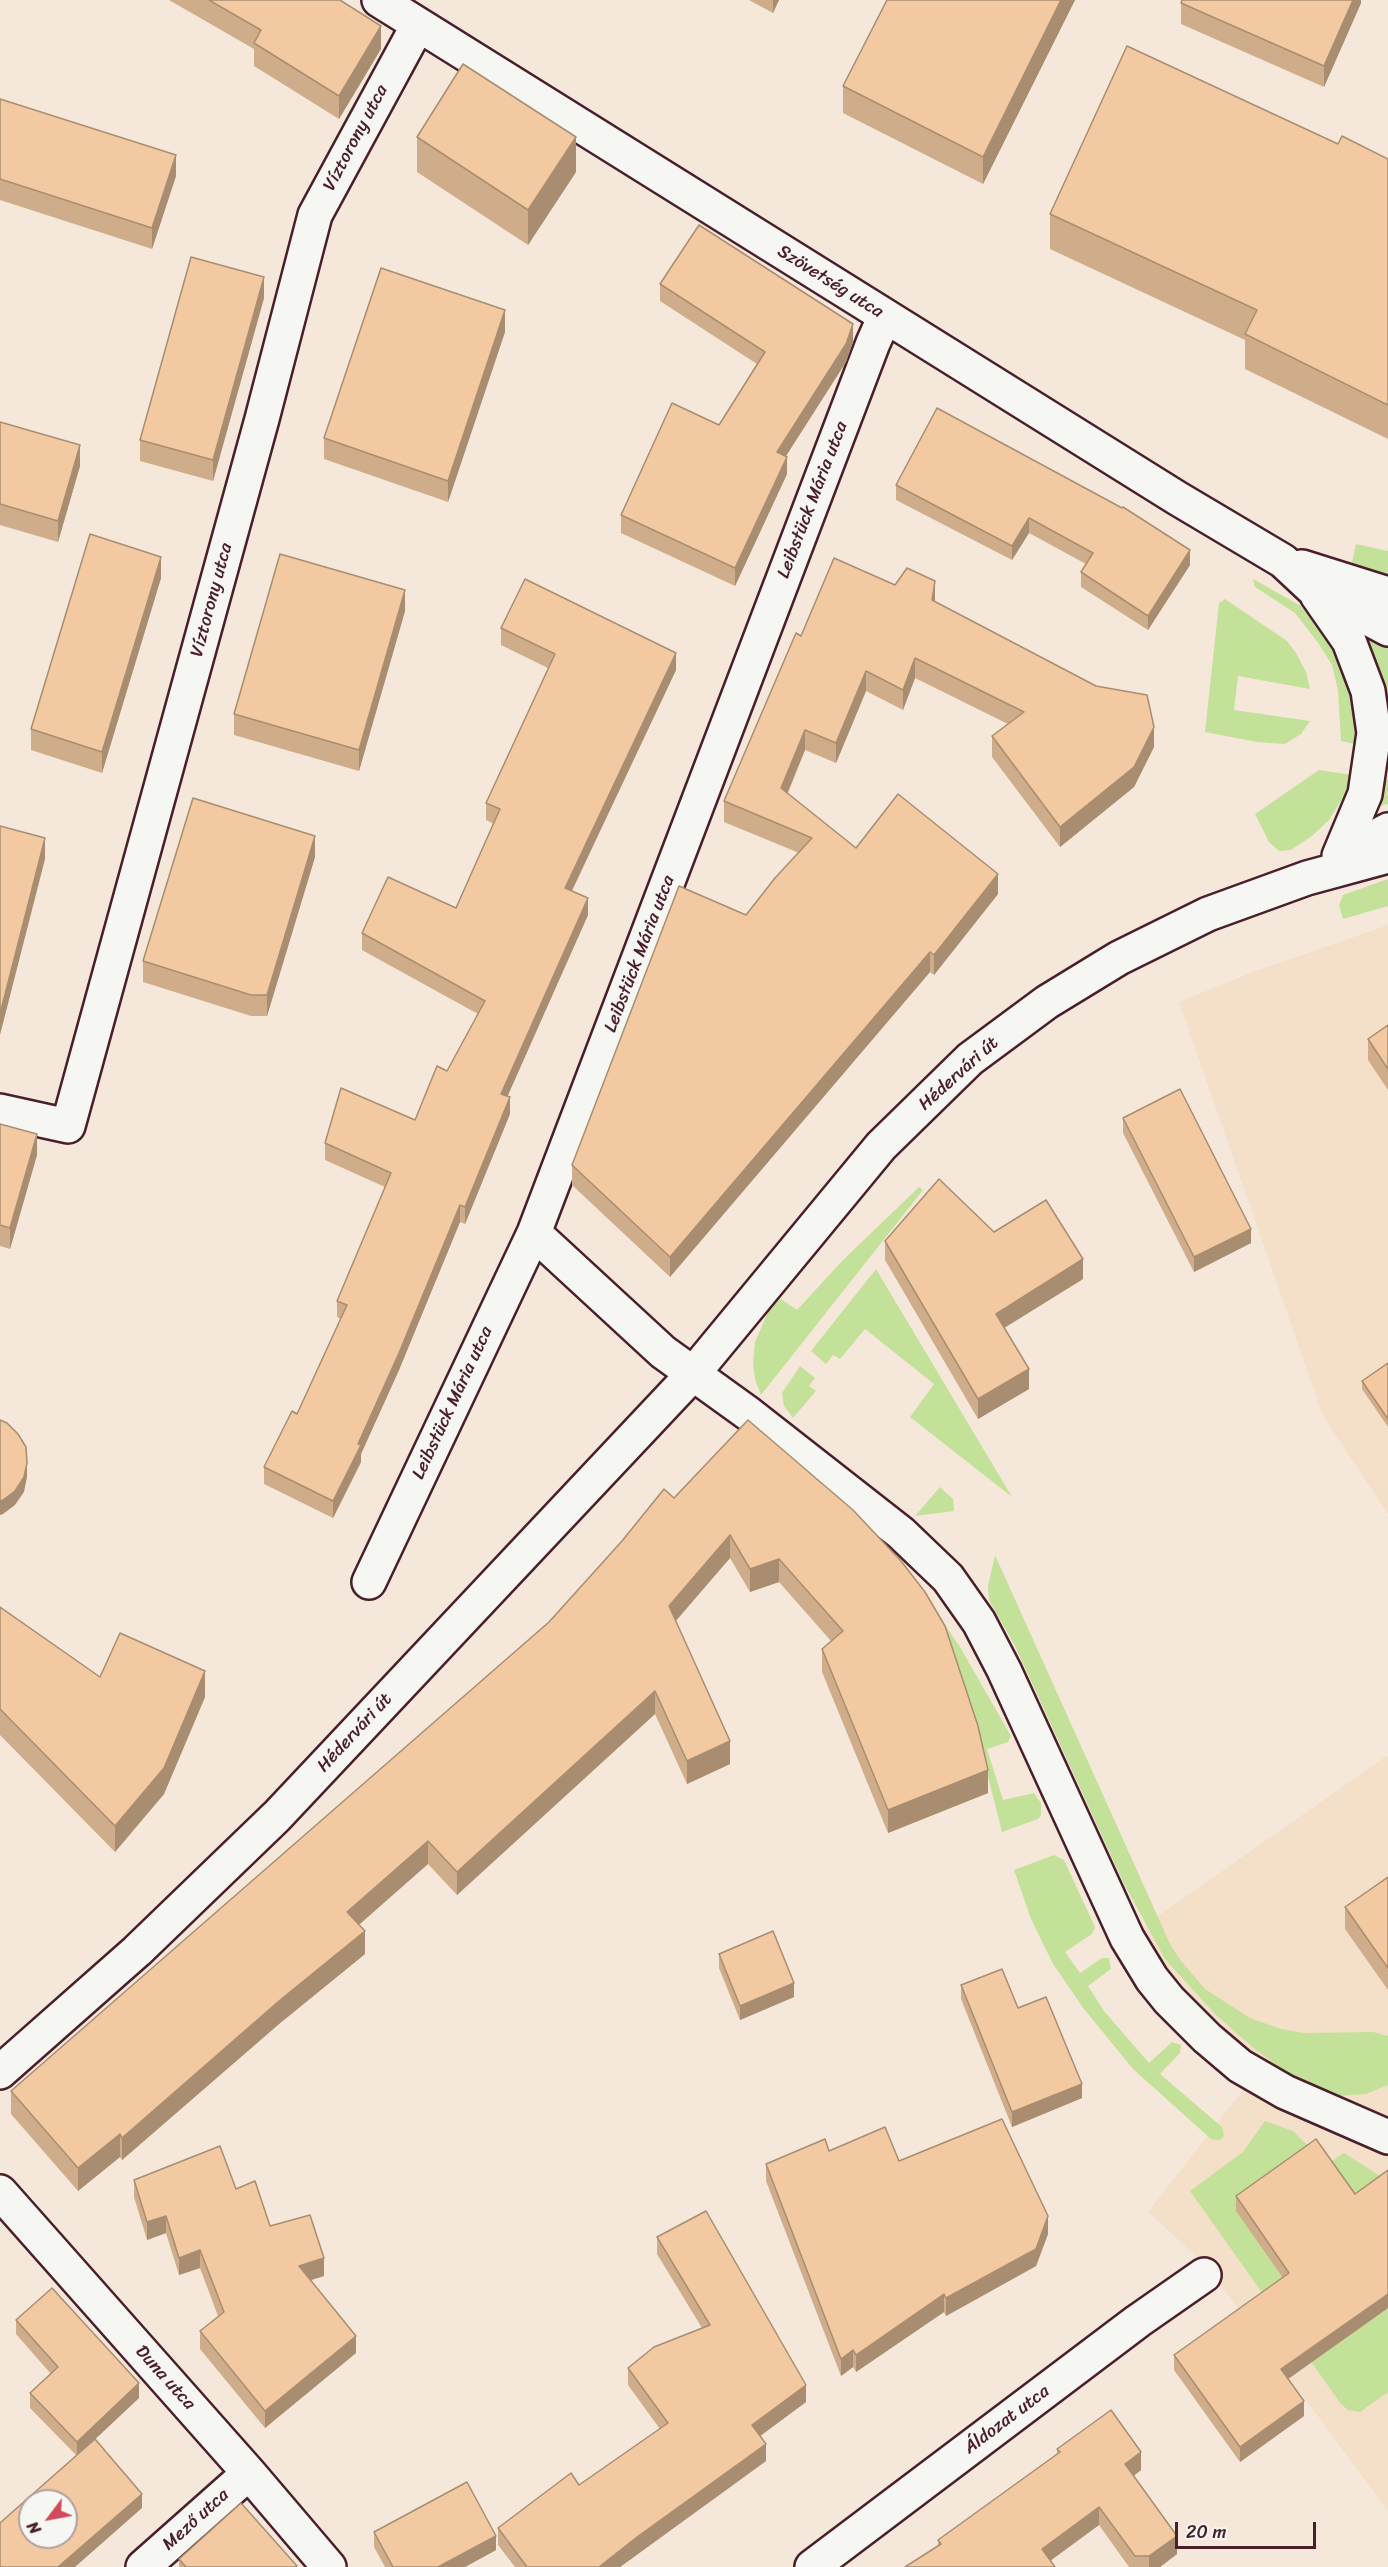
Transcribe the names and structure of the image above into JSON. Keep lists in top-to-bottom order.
{
  "streets": {
    "street": [
      "Víztorony utca",
      "Szövetség utca",
      "Leibstück Mária utca",
      "Hédervári út",
      "Duna utca",
      "Áldozat utca",
      "Mező utca"
    ]
  },
  "crossings": [
    ["Víztorony utca", "Szövetség utca"],
    ["Szövetség utca", "Leibstück Mária utca"],
    ["Duna utca", "Mező utca"]
  ],
  "scale_bar": "20 m",
  "north": "bottom left"
}
